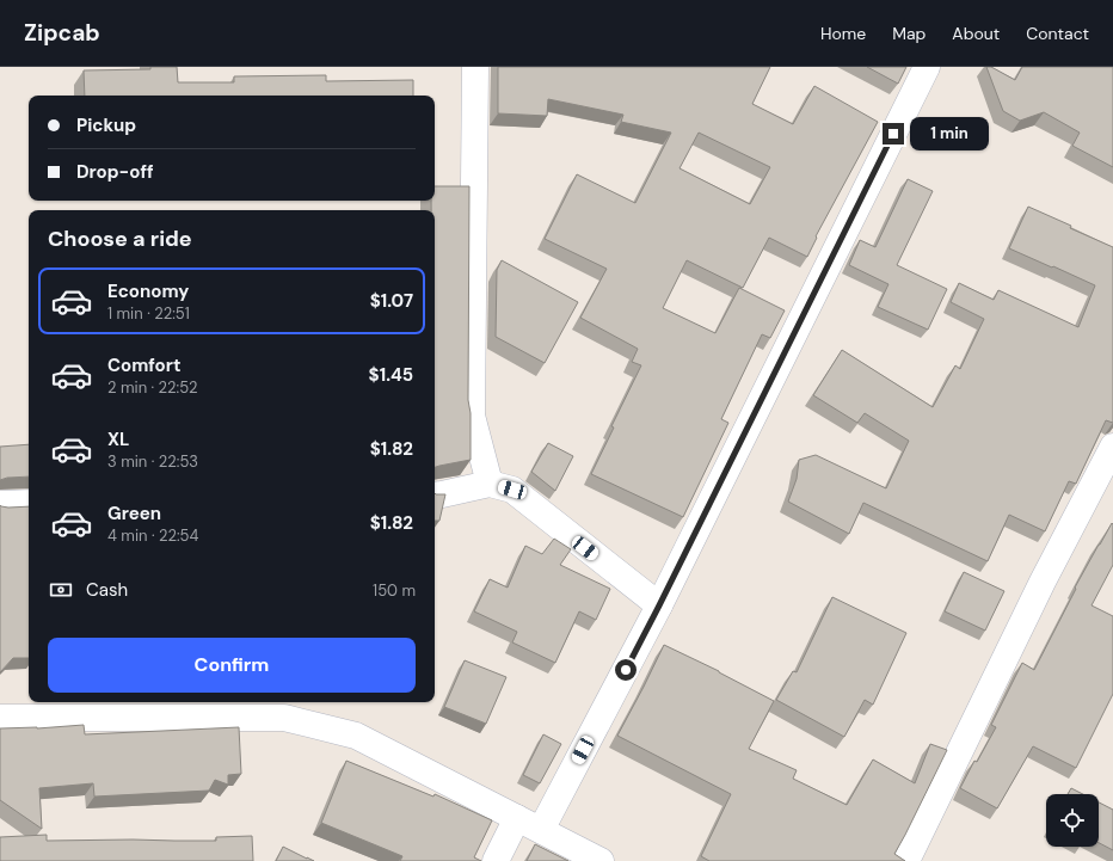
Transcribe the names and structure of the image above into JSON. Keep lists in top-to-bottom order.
{
  "page": {
    "header": "Zipcab",
    "nav": [
      "Home",
      "Map",
      "About",
      "Contact"
    ],
    "banner": ["Pickup", "Drop-off"],
    "bubble": "1 min",
    "heading": "Choose a ride",
    "list": [
      {
        "name": "Economy",
        "note": "1 min · 22:51",
        "value": "$1.07"
      },
      {
        "name": "Comfort",
        "note": "2 min · 22:52",
        "value": "$1.45"
      },
      {
        "name": "XL",
        "note": "3 min · 22:53",
        "value": "$1.82"
      },
      {
        "name": "Green",
        "note": "4 min · 22:54",
        "value": "$1.82"
      }
    ],
    "pay": ["Cash", "150 m"],
    "buttons": "Confirm"
  }
}
